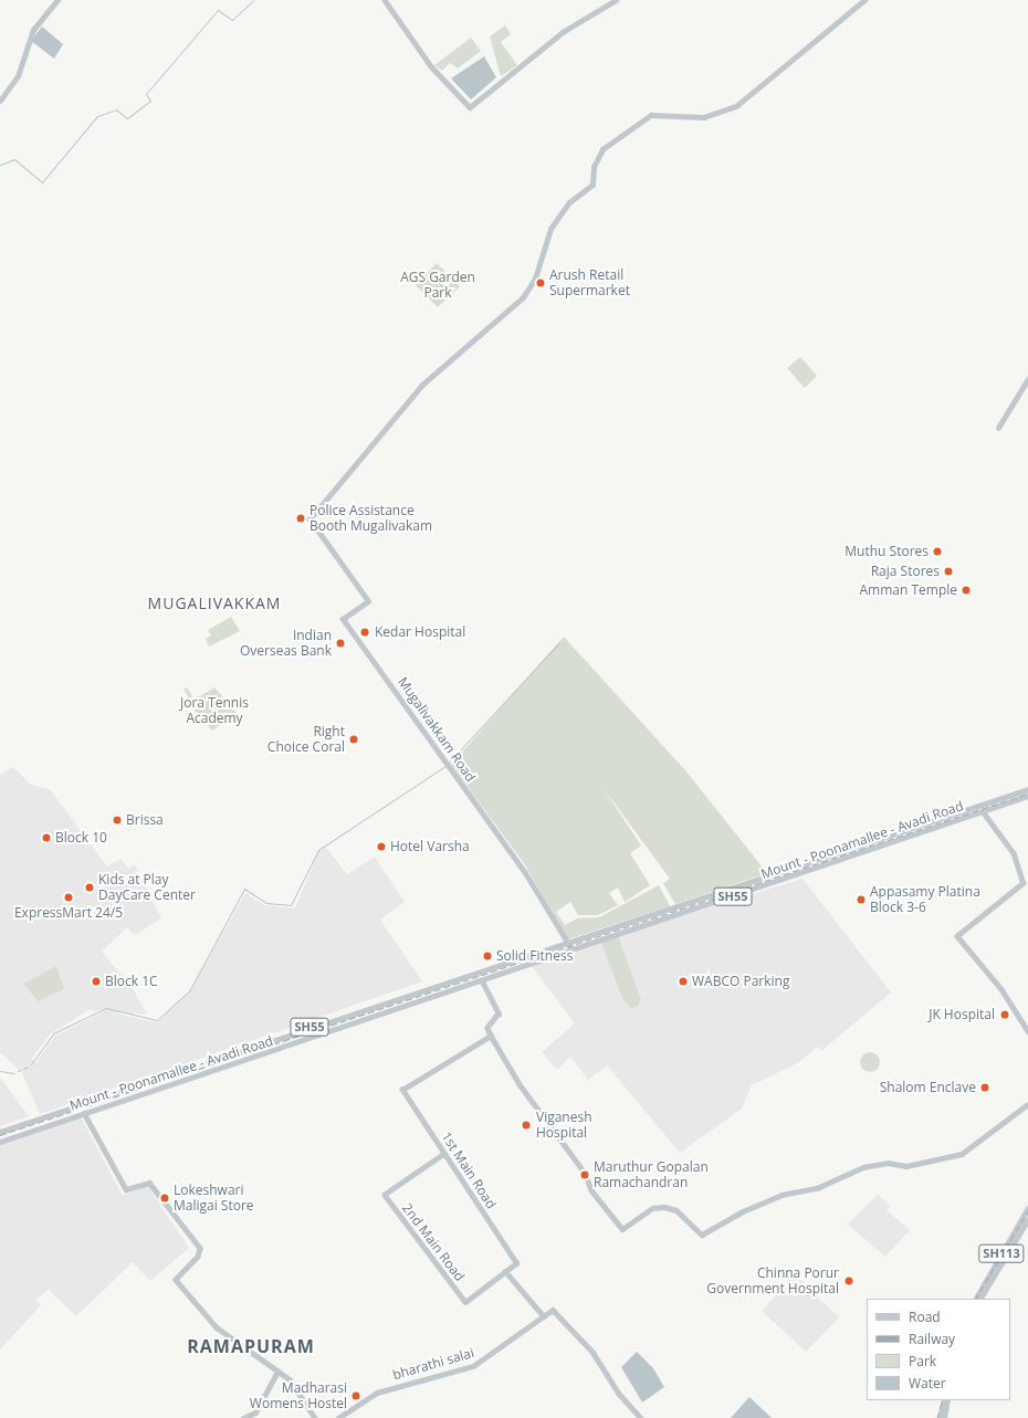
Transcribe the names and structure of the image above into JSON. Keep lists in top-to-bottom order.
{
  "streets": {
    "main road": ["Mount - Poonamallee - Avadi Road", "SH55", "SH113"],
    "street": [
      "Mugalivakkam Road",
      "1st Main Road",
      "2nd Main Road",
      "bharathi salai"
    ]
  },
  "crossings": [
    ["Mugalivakkam Road", "Mount - Poonamallee - Avadi Road"],
    ["1st Main Road", "2nd Main Road"]
  ],
  "districts": ["MUGALIVAKKAM", "RAMAPURAM"],
  "parks": ["AGS Garden Park", "Jora Tennis Academy"],
  "places": [
    "Arush Retail Supermarket",
    "Police Assistance Booth Mugalivakam",
    "Muthu Stores",
    "Raja Stores",
    "Amman Temple",
    "Kedar Hospital",
    "Indian Overseas Bank",
    "Right Choice Coral",
    "Brissa",
    "Block 10",
    "Hotel Varsha",
    "Kids at Play DayCare Center",
    "ExpressMart 24/5",
    "Appasamy Platina Block 3-6",
    "Solid Fitness",
    "Block 1C",
    "WABCO Parking",
    "JK Hospital",
    "Shalom Enclave",
    "Viganesh Hospital",
    "Maruthur Gopalan Ramachandran",
    "Lokeshwari Maligai Store",
    "Chinna Porur Government Hospital",
    "Madharasi Womens Hostel"
  ],
  "legend": [
    "Road",
    "Railway",
    "Park",
    "Water"
  ]
}
